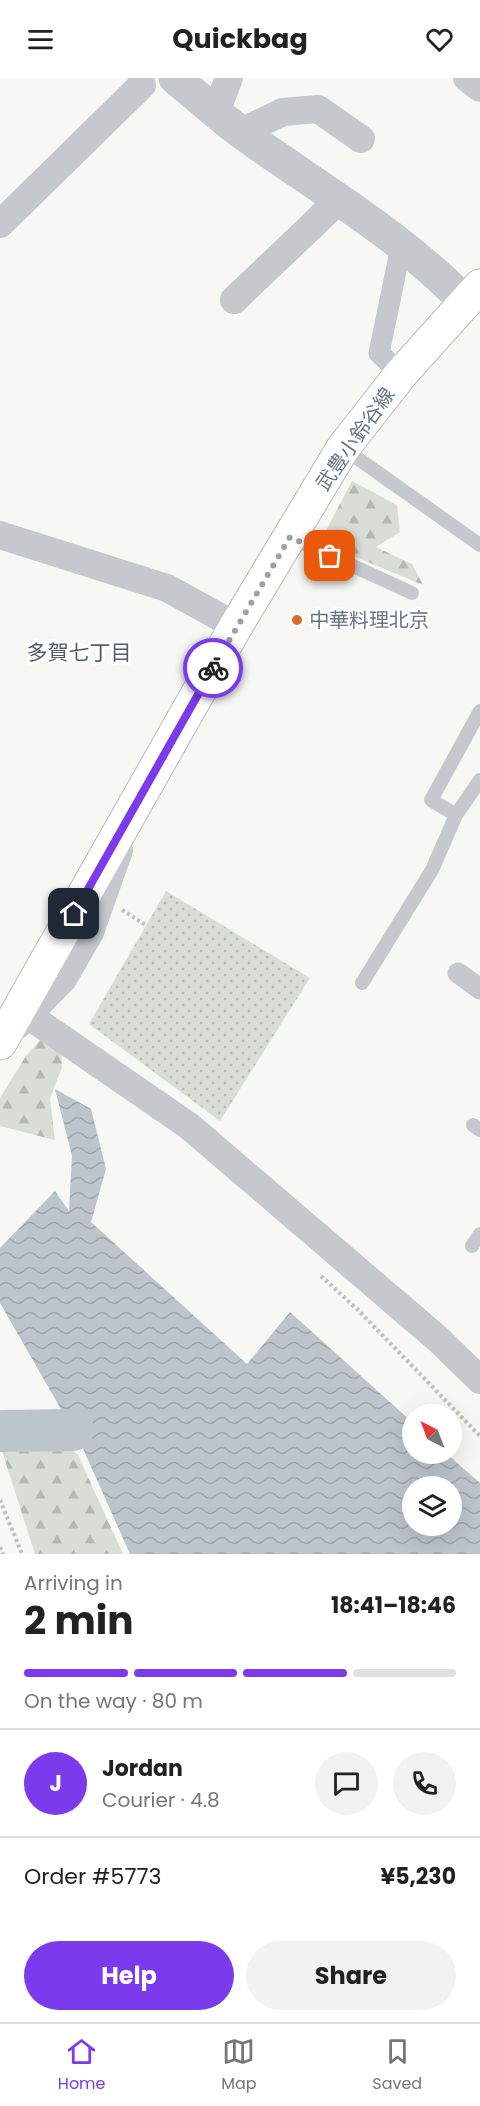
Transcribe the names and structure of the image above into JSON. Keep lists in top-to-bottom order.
{
  "streets": {
    "main road": ["武豊小鈴谷線"]
  },
  "districts": ["多賀七丁目"],
  "places": ["中華料理北京"],
  "north": "top left",
  "page": {
    "header": "Quickbag",
    "heading": ["2 min", "Arriving in", "18:41–18:46"],
    "panel": [
      "Jordan",
      "Courier · 4.8",
      "Order #5773",
      "¥5,230"
    ],
    "bar": "On the way · 80 m",
    "round": "J",
    "buttons": ["Help", "Share"],
    "tabs": ["Home", "Map", "Saved"]
  }
}
